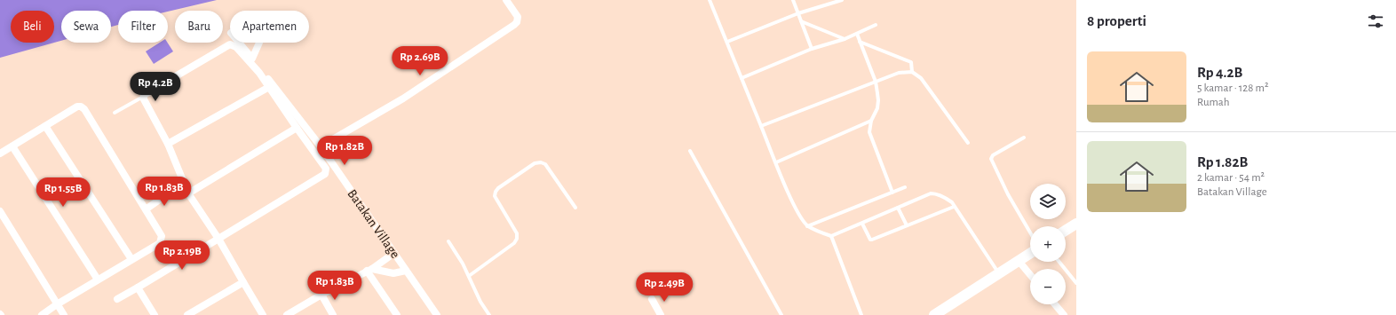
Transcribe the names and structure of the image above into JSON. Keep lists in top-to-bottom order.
{
  "streets": {
    "street": ["Batakan Village"]
  },
  "page": {
    "heading": "8 properti",
    "chip": [
      "Beli",
      "Sewa",
      "Filter",
      "Baru",
      "Apartemen"
    ],
    "list": [
      {
        "name": "Rp 4.2B",
        "note": "5 kamar · 128 m² · Rumah"
      },
      {
        "name": "Rp 1.82B",
        "note": "2 kamar · 54 m² · Batakan Village"
      }
    ],
    "price": [
      "Rp 2.69B",
      "Rp 4.2B",
      "Rp 1.82B",
      "Rp 1.83B",
      "Rp 1.55B",
      "Rp 2.19B",
      "Rp 1.83B",
      "Rp 2.49B"
    ],
    "map_buttons": ["+", "−"]
  }
}
